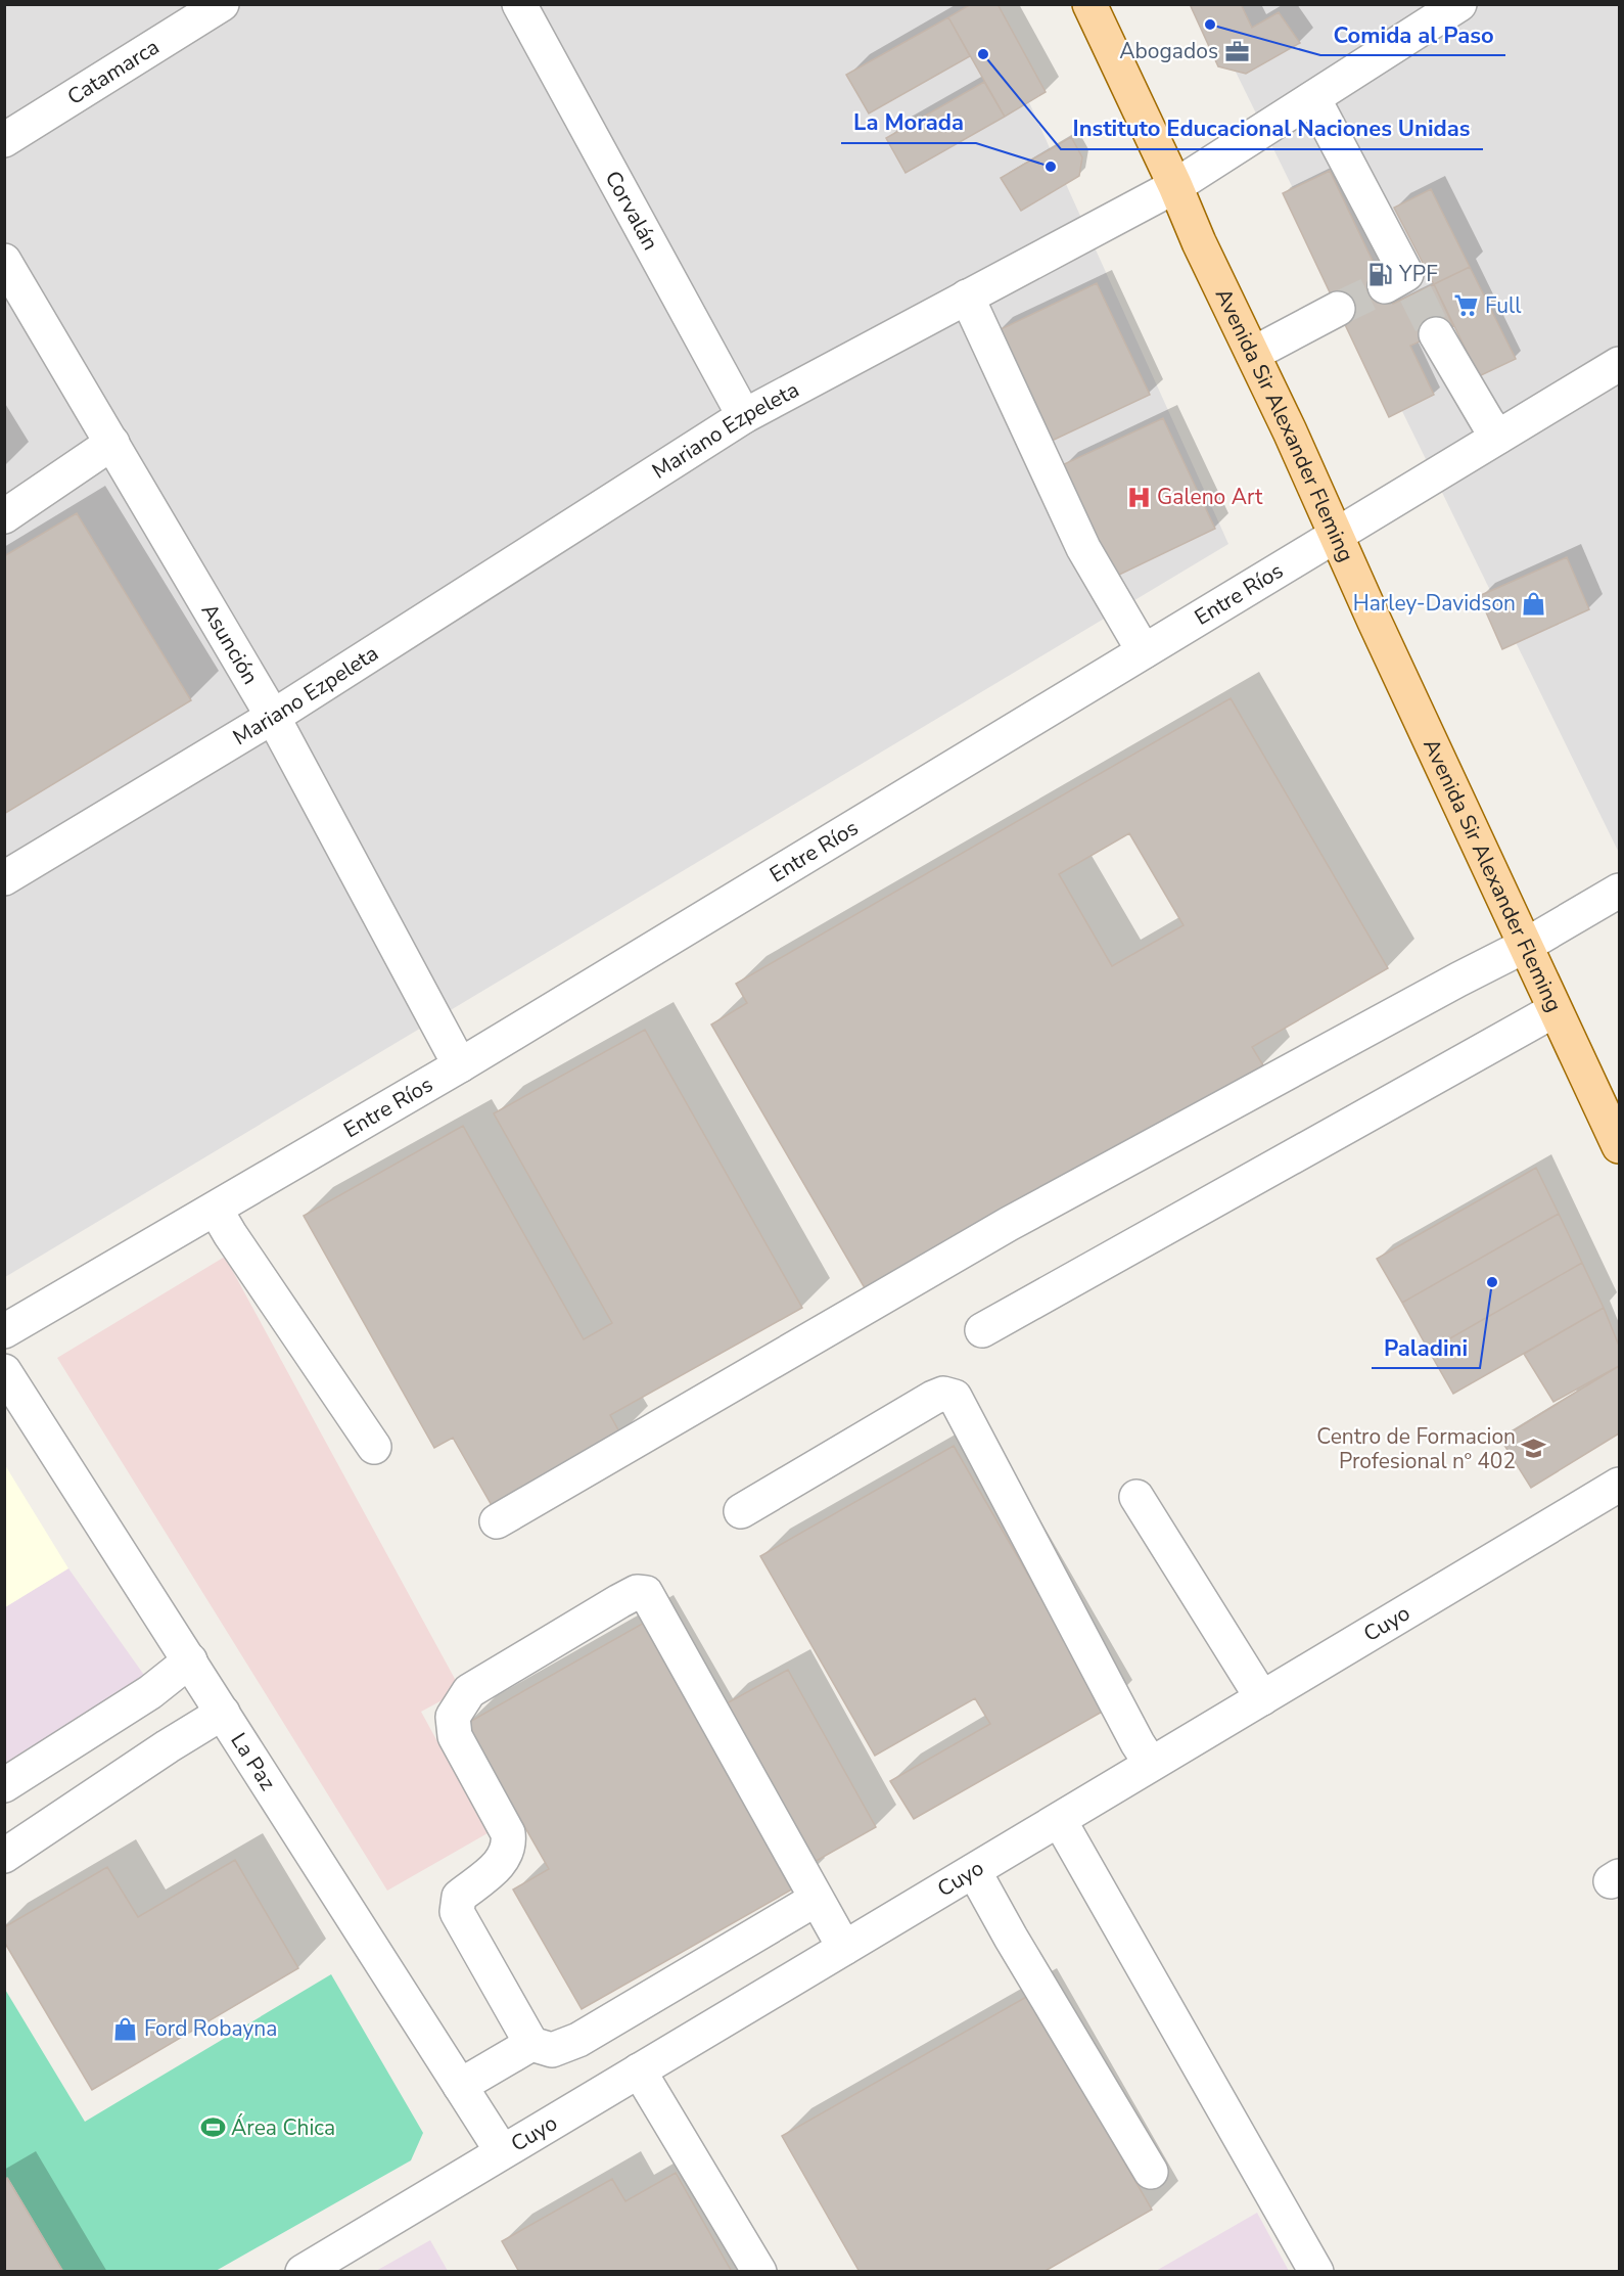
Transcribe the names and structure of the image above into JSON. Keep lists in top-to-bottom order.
{
  "streets": {
    "main road": ["Avenida Sir Alexander Fleming"],
    "street": [
      "Catamarca",
      "Corvalán",
      "Mariano Ezpeleta",
      "Entre Ríos",
      "Asunción",
      "Cuyo",
      "La Paz"
    ]
  },
  "crossings": [
    ["Corvalán", "Mariano Ezpeleta"],
    ["Avenida Sir Alexander Fleming", "Mariano Ezpeleta"],
    ["Avenida Sir Alexander Fleming", "Entre Ríos"],
    ["Mariano Ezpeleta", "Asunción"],
    ["Entre Ríos", "Asunción"],
    ["Cuyo", "La Paz"]
  ],
  "places": {
    "other": [
      "Comida al Paso",
      "Instituto Educacional Naciones Unidas",
      "La Morada",
      "Paladini"
    ],
    "office": ["Abogados"],
    "fuel station": ["YPF"],
    "supermarket": ["Full"],
    "hospital": ["Galeno Art"],
    "shop": ["Harley-Davidson", "Ford Robayna"],
    "school or university": ["Centro de Formacion Profesional nº 402"],
    "sports": ["Área Chica"]
  }
}
